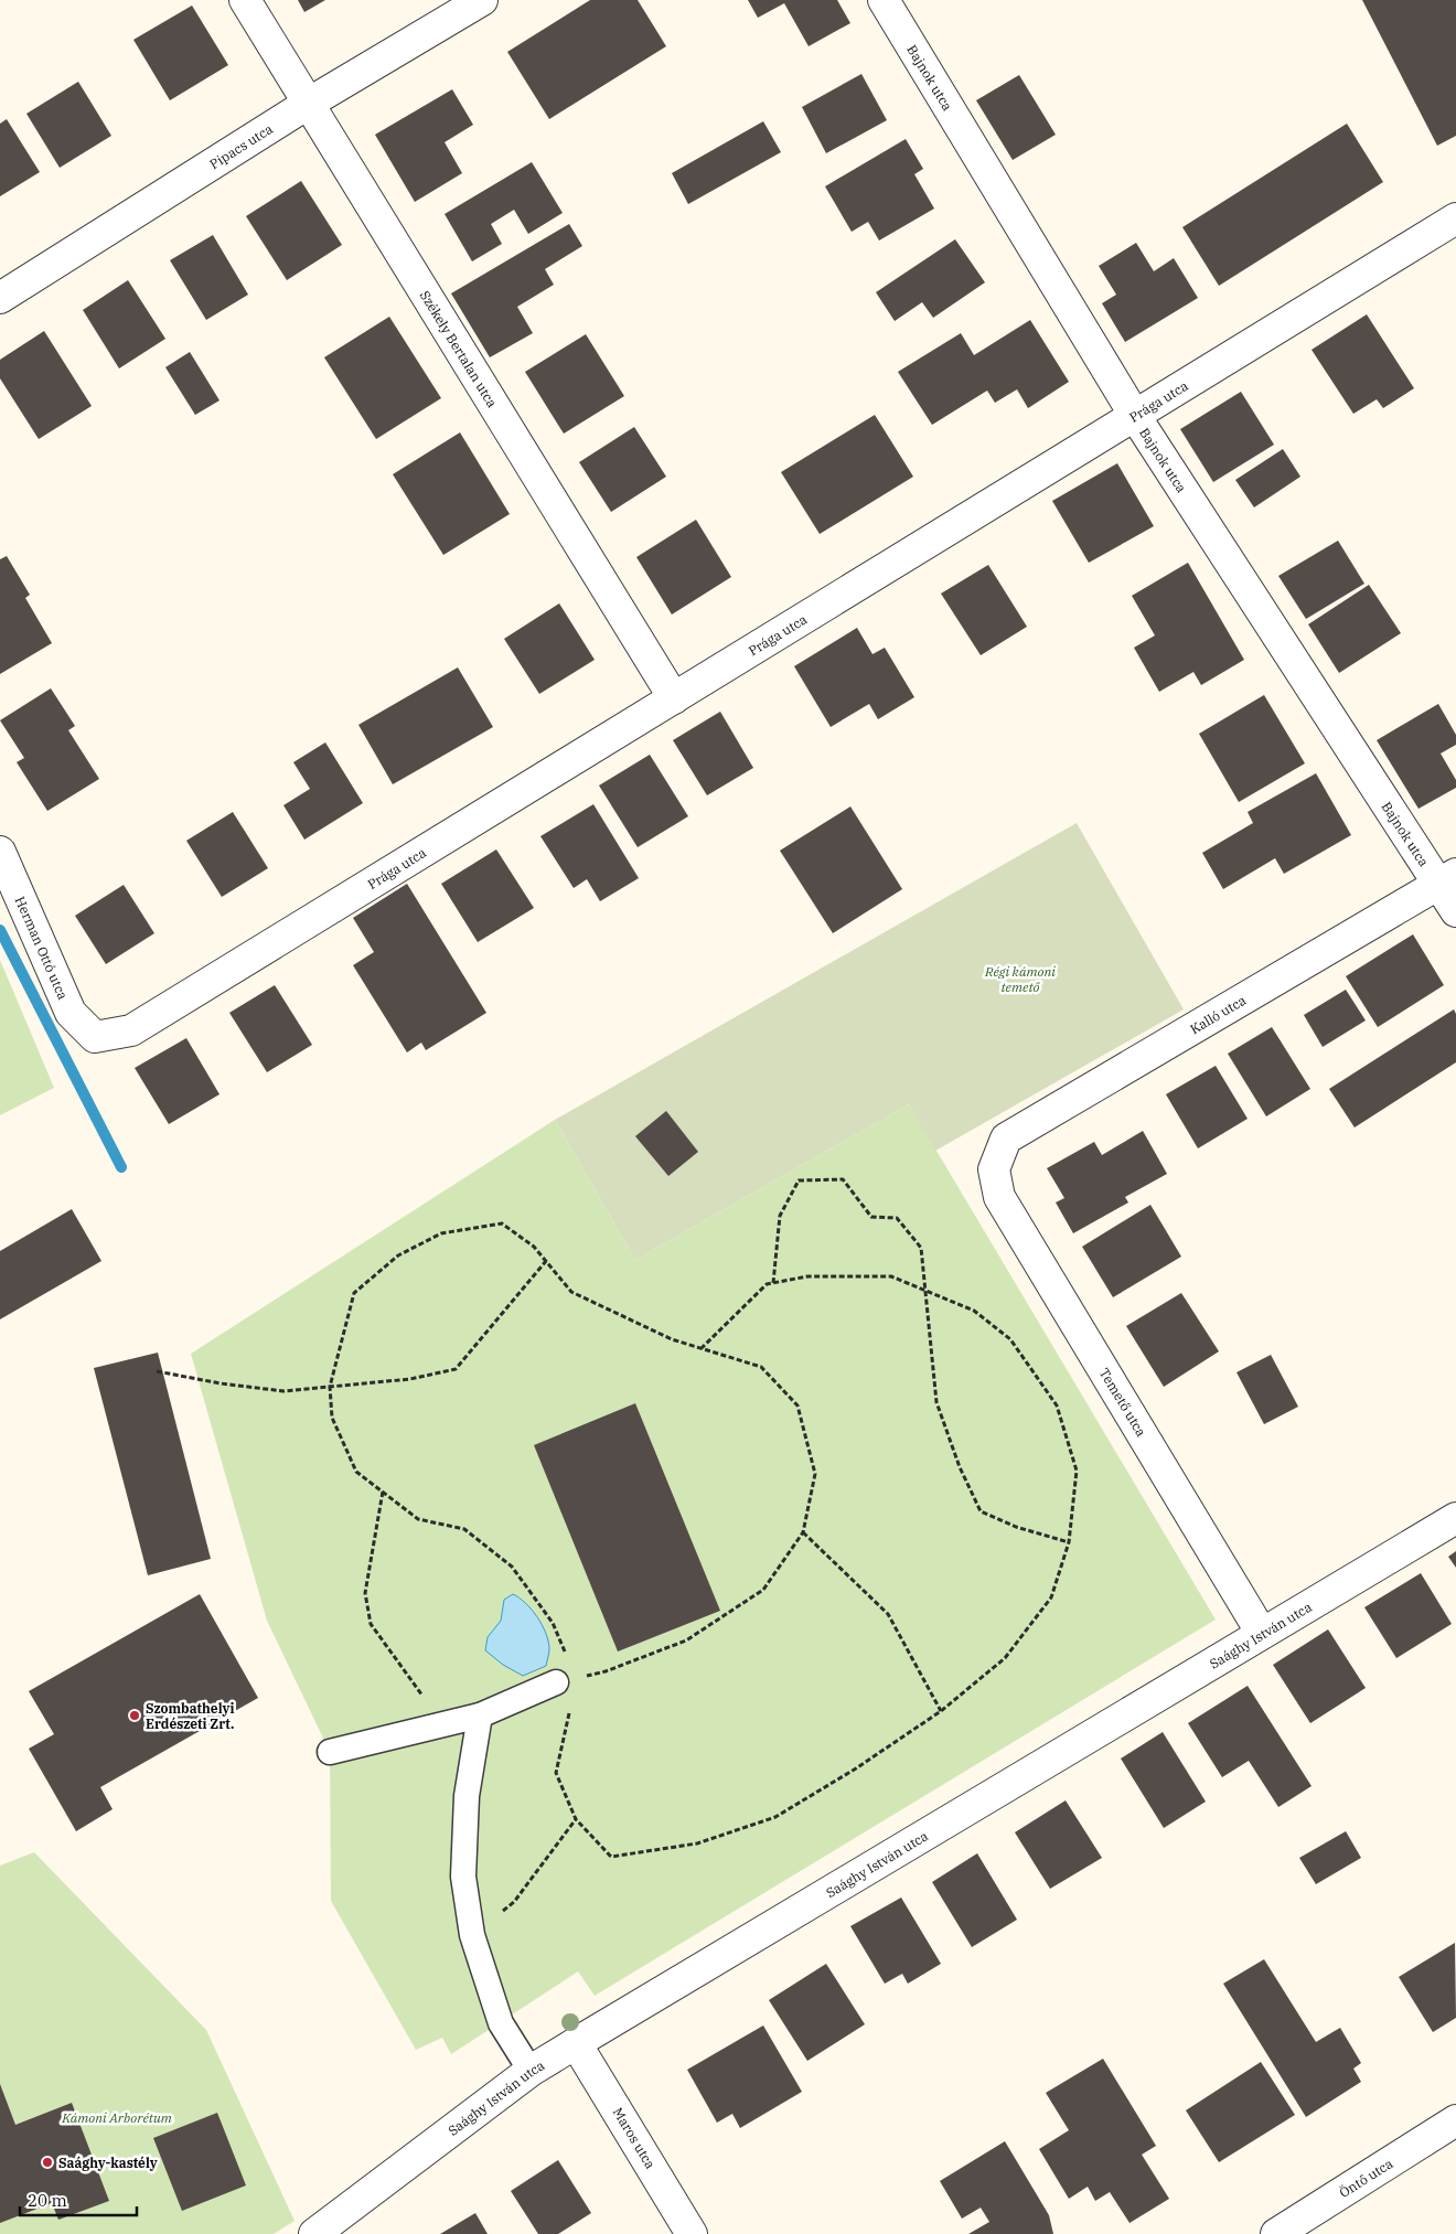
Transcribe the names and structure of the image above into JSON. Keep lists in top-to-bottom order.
{
  "streets": {
    "street": [
      "Bajnok utca",
      "Pipacs utca",
      "Székely Bertalan utca",
      "Prága utca",
      "Herman Ottó utca",
      "Kalló utca",
      "Temető utca",
      "Saághy István utca",
      "Maros utca",
      "Öntő utca"
    ]
  },
  "crossings": [
    ["Bajnok utca", "Prága utca"],
    ["Bajnok utca", "Kalló utca"],
    ["Pipacs utca", "Székely Bertalan utca"],
    ["Székely Bertalan utca", "Prága utca"],
    ["Prága utca", "Herman Ottó utca"],
    ["Kalló utca", "Temető utca"],
    ["Temető utca", "Saághy István utca"],
    ["Saághy István utca", "Maros utca"]
  ],
  "parks": ["Régi kámoni temető", "Kámoni Arborétum"],
  "places": ["Szombathelyi Erdészeti Zrt.", "Saághy-kastély"],
  "scale_bar": "20 m"
}
